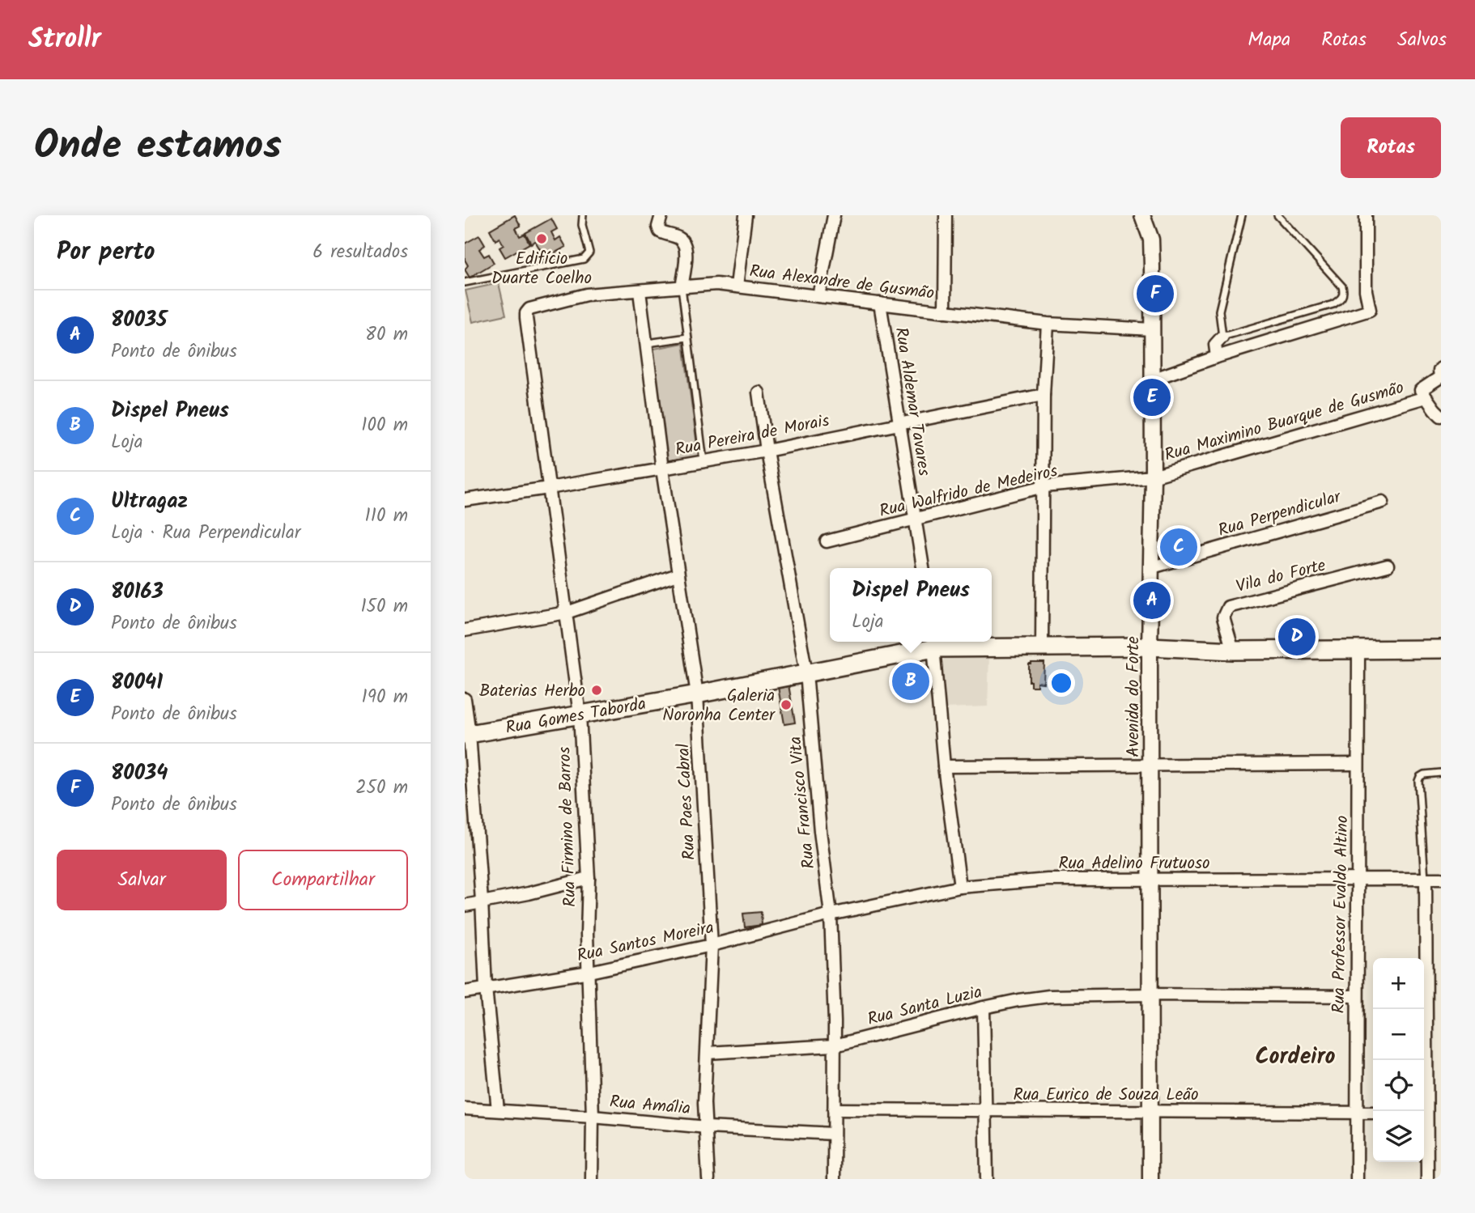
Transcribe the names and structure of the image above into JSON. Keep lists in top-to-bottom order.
{
  "streets": {
    "main road": ["Rua Gomes Taborda"],
    "street": [
      "Rua Alexandre de Gusmão",
      "Rua Aldemar Tavares",
      "Rua Maximino Buarque de Gusmão",
      "Rua Pereira de Morais",
      "Rua Walfrido de Medeiros",
      "Rua Perpendicular",
      "Vila do Forte",
      "Avenida do Forte",
      "Rua Paes Cabral",
      "Rua Francisco Vita",
      "Rua Firmino de Barros",
      "Rua Adelino Frutuoso",
      "Rua Professor Evaldo Altino",
      "Rua Santos Moreira",
      "Rua Santa Luzia",
      "Rua Eurico de Souza Leão",
      "Rua Amália"
    ]
  },
  "crossings": [
    ["Rua Alexandre de Gusmão", "Rua Aldemar Tavares"],
    ["Rua Alexandre de Gusmão", "Avenida do Forte"],
    ["Rua Alexandre de Gusmão", "Rua Paes Cabral"],
    ["Rua Alexandre de Gusmão", "Rua Firmino de Barros"],
    ["Rua Aldemar Tavares", "Rua Pereira de Morais"],
    ["Rua Aldemar Tavares", "Rua Walfrido de Medeiros"],
    ["Rua Maximino Buarque de Gusmão", "Rua Walfrido de Medeiros"],
    ["Rua Maximino Buarque de Gusmão", "Avenida do Forte"],
    ["Rua Pereira de Morais", "Rua Paes Cabral"],
    ["Rua Pereira de Morais", "Rua Francisco Vita"],
    ["Rua Pereira de Morais", "Rua Firmino de Barros"],
    ["Rua Walfrido de Medeiros", "Avenida do Forte"],
    ["Rua Perpendicular", "Avenida do Forte"],
    ["Vila do Forte", "Rua Gomes Taborda"],
    ["Avenida do Forte", "Rua Gomes Taborda"],
    ["Avenida do Forte", "Rua Adelino Frutuoso"],
    ["Avenida do Forte", "Rua Santa Luzia"],
    ["Avenida do Forte", "Rua Eurico de Souza Leão"],
    ["Rua Gomes Taborda", "Rua Paes Cabral"],
    ["Rua Gomes Taborda", "Rua Francisco Vita"],
    ["Rua Gomes Taborda", "Rua Firmino de Barros"],
    ["Rua Gomes Taborda", "Rua Professor Evaldo Altino"],
    ["Rua Paes Cabral", "Rua Santos Moreira"],
    ["Rua Paes Cabral", "Rua Santa Luzia"],
    ["Rua Paes Cabral", "Rua Amália"],
    ["Rua Francisco Vita", "Rua Adelino Frutuoso"],
    ["Rua Francisco Vita", "Rua Santos Moreira"],
    ["Rua Francisco Vita", "Rua Santa Luzia"],
    ["Rua Francisco Vita", "Rua Eurico de Souza Leão"],
    ["Rua Francisco Vita", "Rua Amália"],
    ["Rua Firmino de Barros", "Rua Santos Moreira"],
    ["Rua Firmino de Barros", "Rua Amália"],
    ["Rua Adelino Frutuoso", "Rua Professor Evaldo Altino"],
    ["Rua Adelino Frutuoso", "Rua Santos Moreira"],
    ["Rua Professor Evaldo Altino", "Rua Santa Luzia"],
    ["Rua Professor Evaldo Altino", "Rua Eurico de Souza Leão"]
  ],
  "districts": ["Cordeiro"],
  "places": ["Edifício Duarte Coelho", "Baterias Herbo", "Galeria Noronha Center"],
  "page": {
    "header": "Strollr",
    "nav": ["Mapa", "Rotas", "Salvos"],
    "title": "Onde estamos",
    "buttons": [
      "Rotas",
      ["Salvar", "Compartilhar"]
    ],
    "heading": ["Por perto", "6 resultados"],
    "pins": [
      "F",
      "E",
      "C",
      "A",
      "D",
      "B"
    ],
    "list": [
      {
        "mark": "A",
        "name": "80035",
        "note": "Ponto de ônibus",
        "value": "80 m"
      },
      {
        "mark": "B",
        "name": "Dispel Pneus",
        "note": "Loja",
        "value": "100 m"
      },
      {
        "mark": "C",
        "name": "Ultragaz",
        "note": "Loja · Rua Perpendicular",
        "value": "110 m"
      },
      {
        "mark": "D",
        "name": "80163",
        "note": "Ponto de ônibus",
        "value": "150 m"
      },
      {
        "mark": "E",
        "name": "80041",
        "note": "Ponto de ônibus",
        "value": "190 m"
      },
      {
        "mark": "F",
        "name": "80034",
        "note": "Ponto de ônibus",
        "value": "250 m"
      }
    ],
    "popup": ["Dispel Pneus", "Loja"],
    "map_buttons": ["+", "−"]
  }
}
